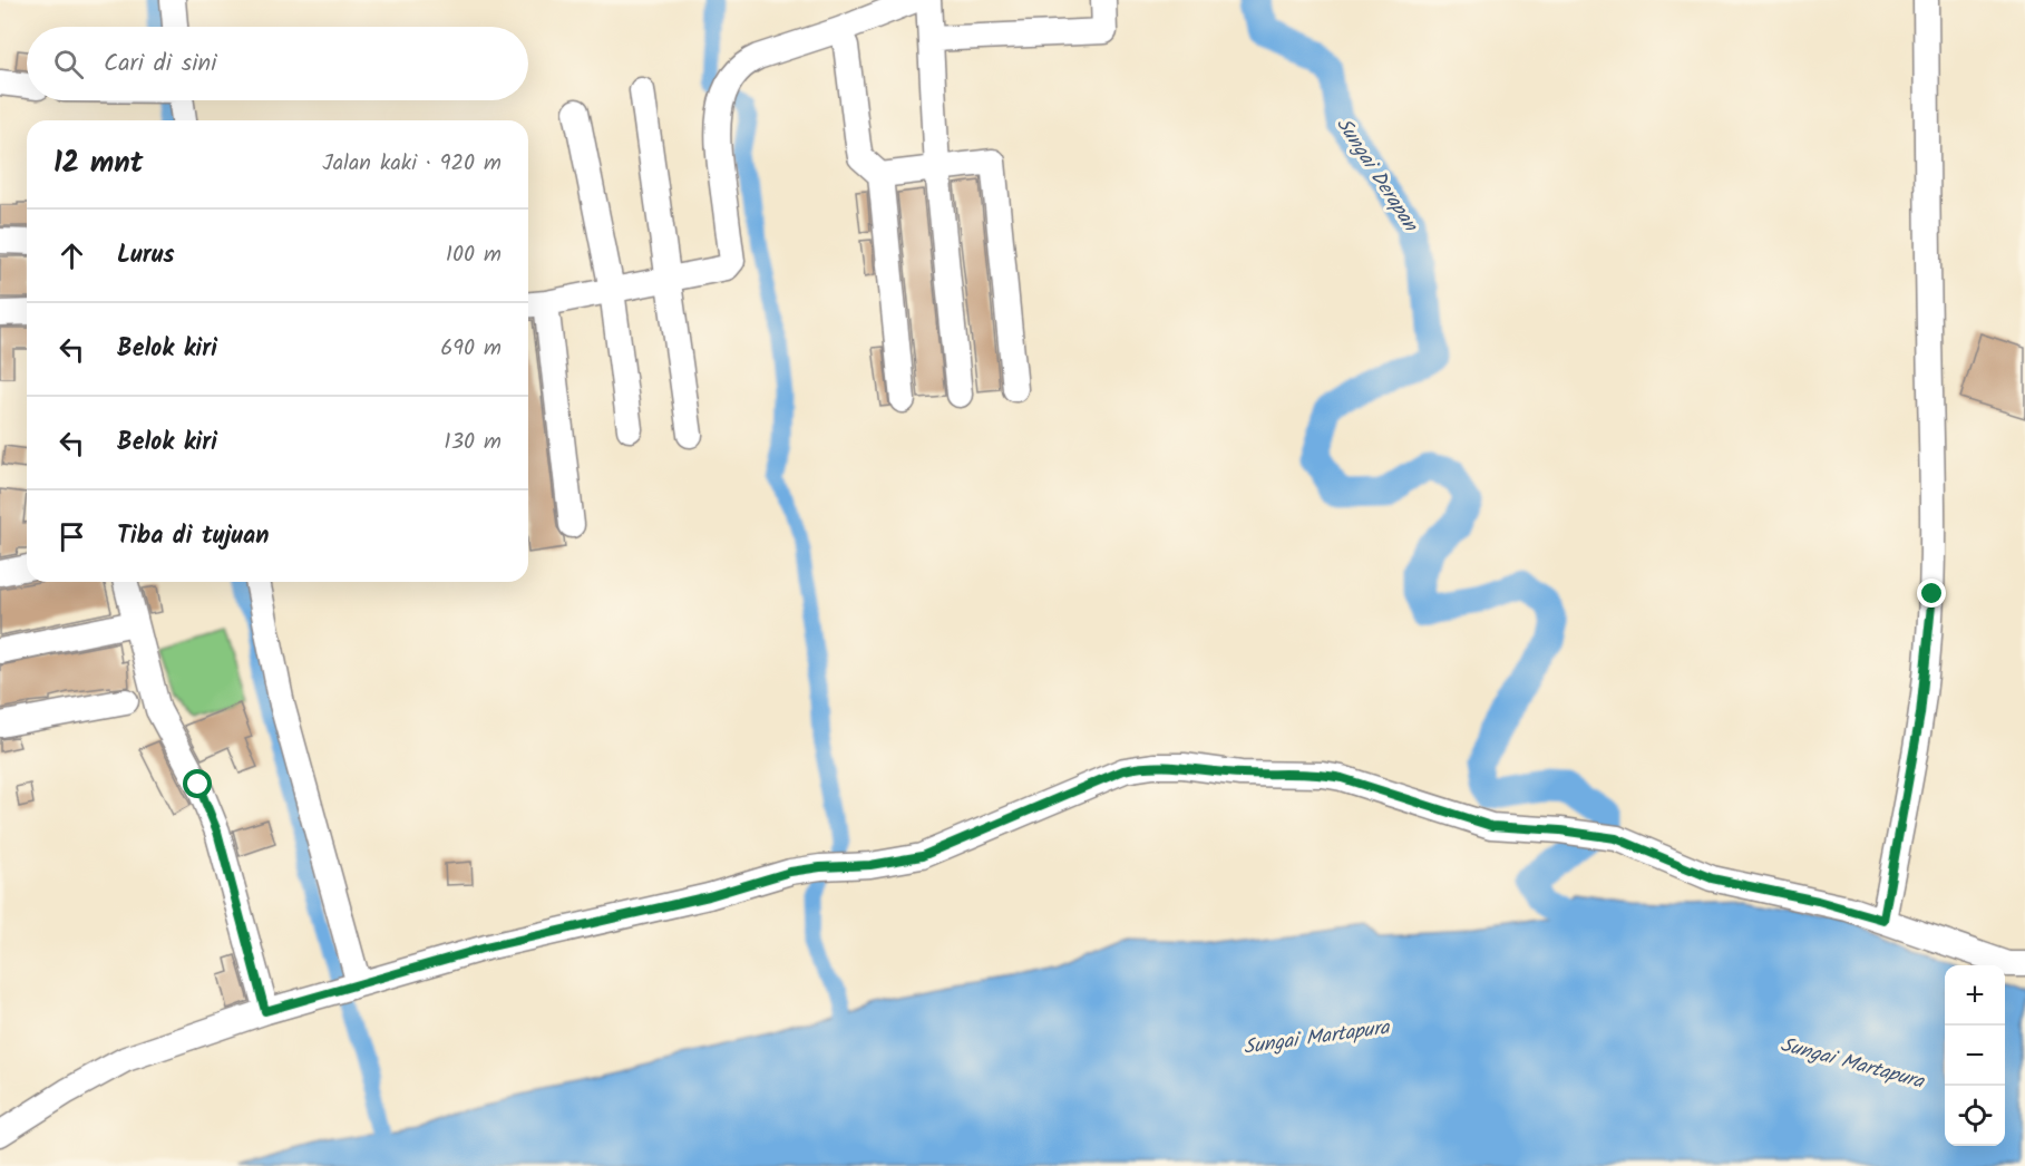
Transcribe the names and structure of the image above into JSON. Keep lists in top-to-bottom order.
{
  "water": ["Sungai Derapan", "Sungai Martapura"],
  "page": {
    "search": "Cari di sini",
    "heading": ["12 mnt", "Jalan kaki · 920 m"],
    "list": [
      ["Lurus", "100 m"],
      ["Belok kiri", "690 m"],
      ["Belok kiri", "130 m"],
      "Tiba di tujuan"
    ],
    "map_buttons": ["+", "−"]
  }
}
